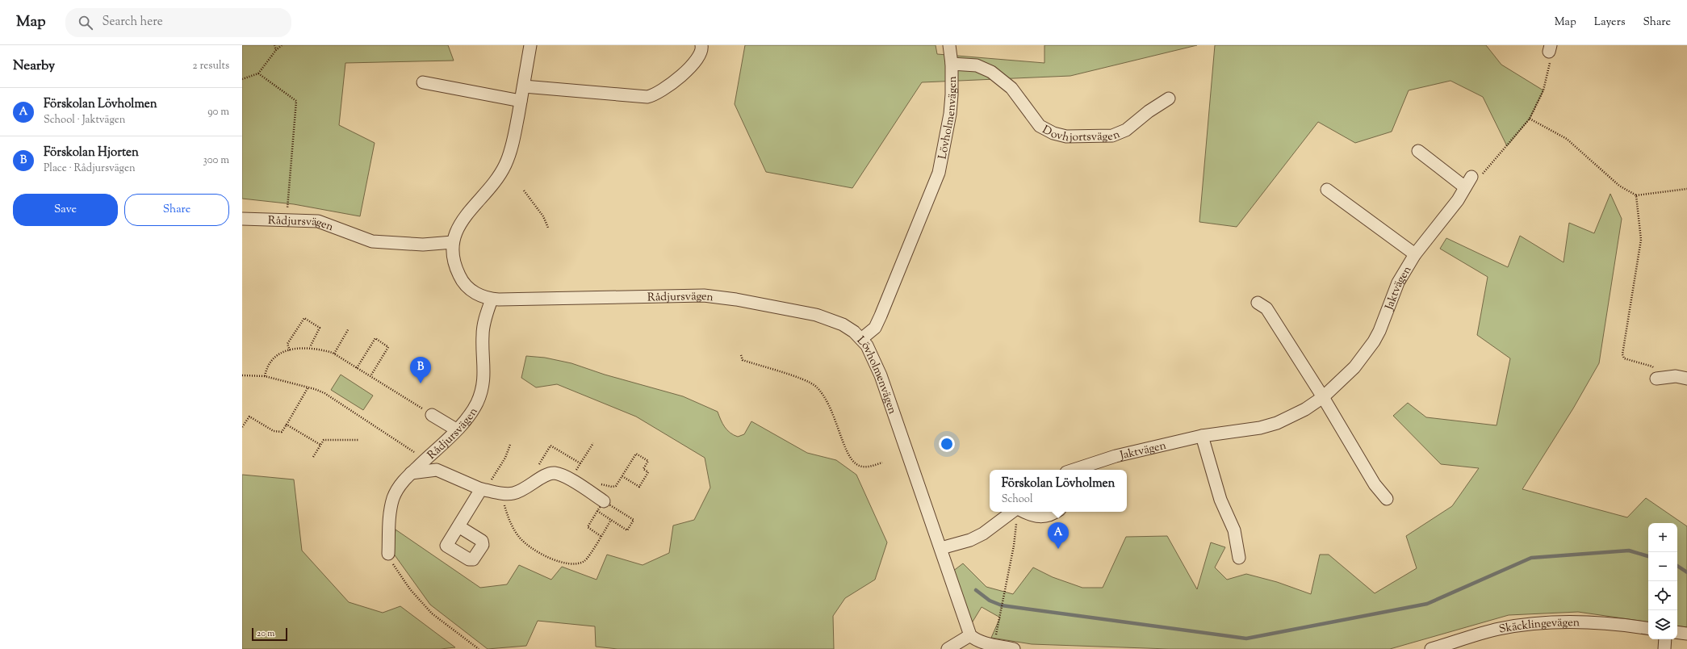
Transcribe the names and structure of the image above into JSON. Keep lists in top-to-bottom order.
{
  "streets": {
    "street": [
      "Lövholmenvägen",
      "Dovhjortsvägen",
      "Rådjursvägen",
      "Jaktvägen",
      "Skäcklingevägen"
    ]
  },
  "crossings": [
    ["Lövholmenvägen", "Dovhjortsvägen"],
    ["Lövholmenvägen", "Rådjursvägen"]
  ],
  "scale_bar": "20 m",
  "page": {
    "header": "Map",
    "search": "Search here",
    "nav": ["Map", "Layers", "Share"],
    "heading": ["Nearby", "2 results"],
    "list": [
      {
        "mark": "A",
        "name": "Förskolan Lövholmen",
        "note": "School · Jaktvägen",
        "value": "90 m"
      },
      {
        "mark": "B",
        "name": "Förskolan Hjorten",
        "note": "Place · Rådjursvägen",
        "value": "300 m"
      }
    ],
    "buttons": ["Save", "Share"],
    "pins": ["B", "A"],
    "popup": ["Förskolan Lövholmen", "School"],
    "map_buttons": ["+", "−"],
    "scale": "20 m"
  }
}
